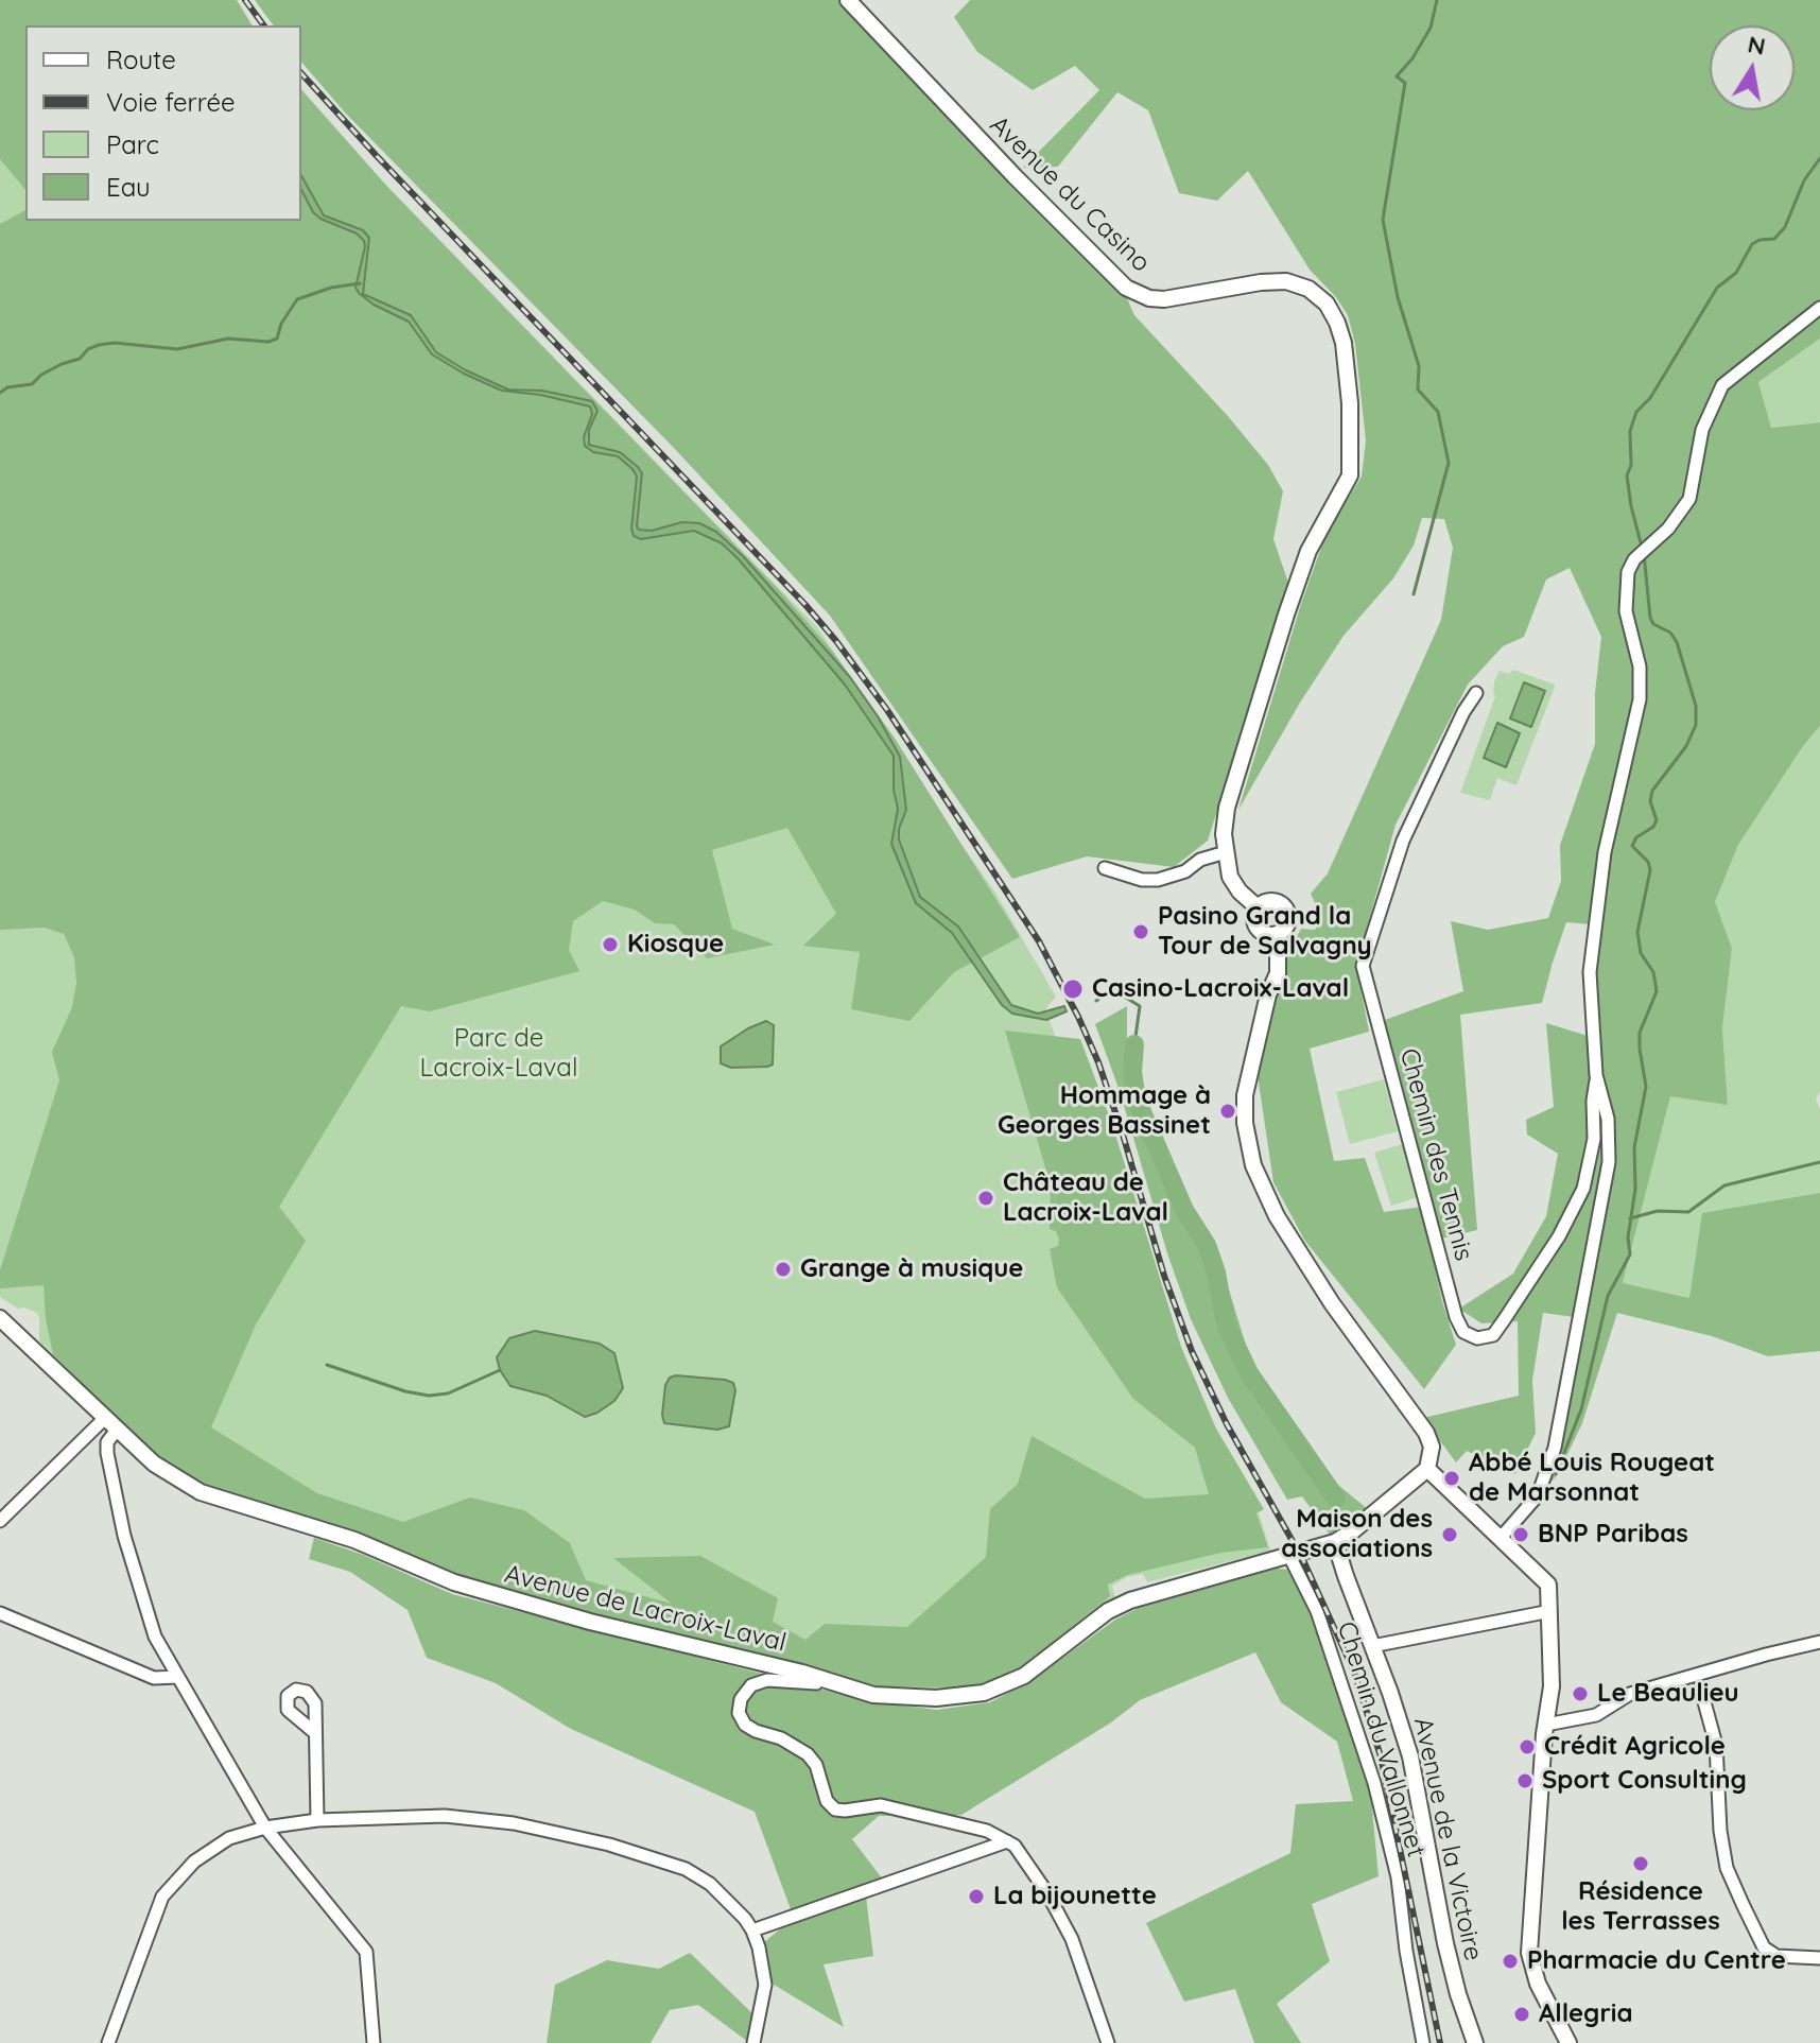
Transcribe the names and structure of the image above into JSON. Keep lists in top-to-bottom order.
{
  "streets": {
    "street": [
      "Avenue du Casino",
      "Chemin des Tennis",
      "Avenue de Lacroix-Laval",
      "Chemin du Vallonnet",
      "Avenue de la Victoire"
    ]
  },
  "crossings": [
    ["Avenue de Lacroix-Laval", "Chemin du Vallonnet"],
    ["Avenue de Lacroix-Laval", "Avenue de la Victoire"]
  ],
  "parks": ["Parc de Lacroix-Laval"],
  "places": [
    "Pasino Grand la Tour de Salvagny",
    "Kiosque",
    "Casino-Lacroix-Laval",
    "Hommage à Georges Bassinet",
    "Château de Lacroix-Laval",
    "Grange à musique",
    "Abbé Louis Rougeat de Marsonnat",
    "Maison des associations",
    "BNP Paribas",
    "Le Beaulieu",
    "Crédit Agricole",
    "Sport Consulting",
    "Résidence les Terrasses",
    "La bijounette",
    "Pharmacie du Centre",
    "Allegria"
  ],
  "legend": [
    "Route",
    "Voie ferrée",
    "Parc",
    "Eau"
  ],
  "north": "top"
}
